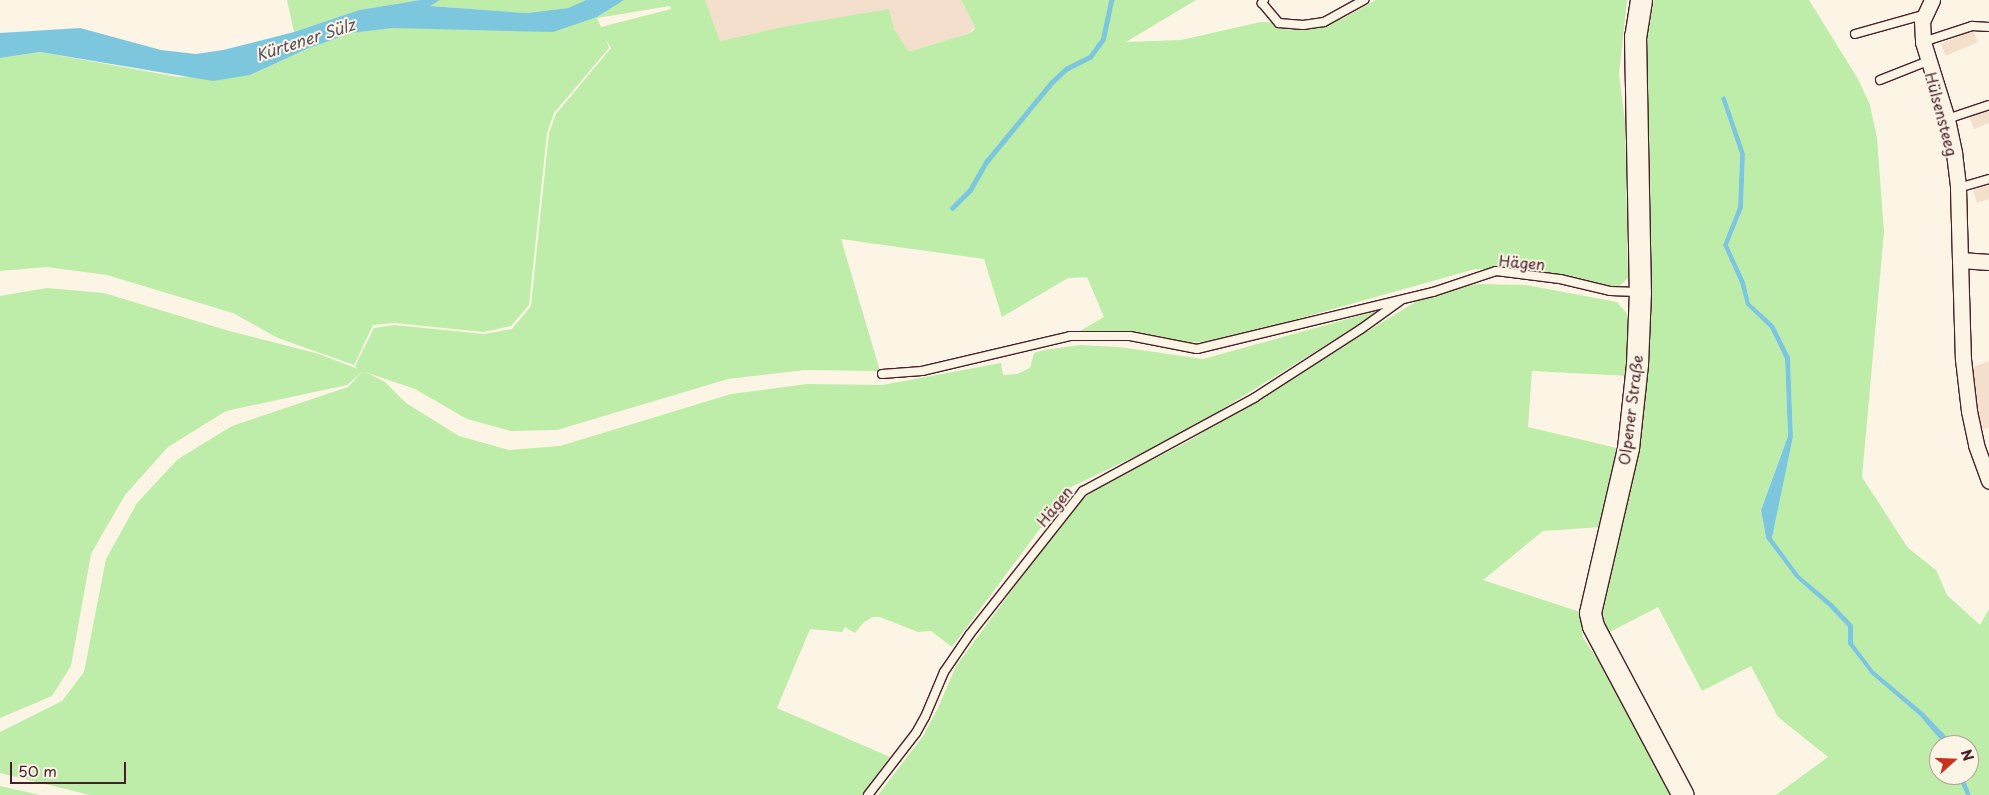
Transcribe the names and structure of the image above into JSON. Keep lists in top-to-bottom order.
{
  "streets": {
    "street": ["Hülsensteeg", "Olpener Straße"],
    "lane": ["Hägen"]
  },
  "crossings": [
    ["Hägen", "Olpener Straße"]
  ],
  "water": ["Kürtener Sülz"],
  "scale_bar": "50 m",
  "north": "right"
}
